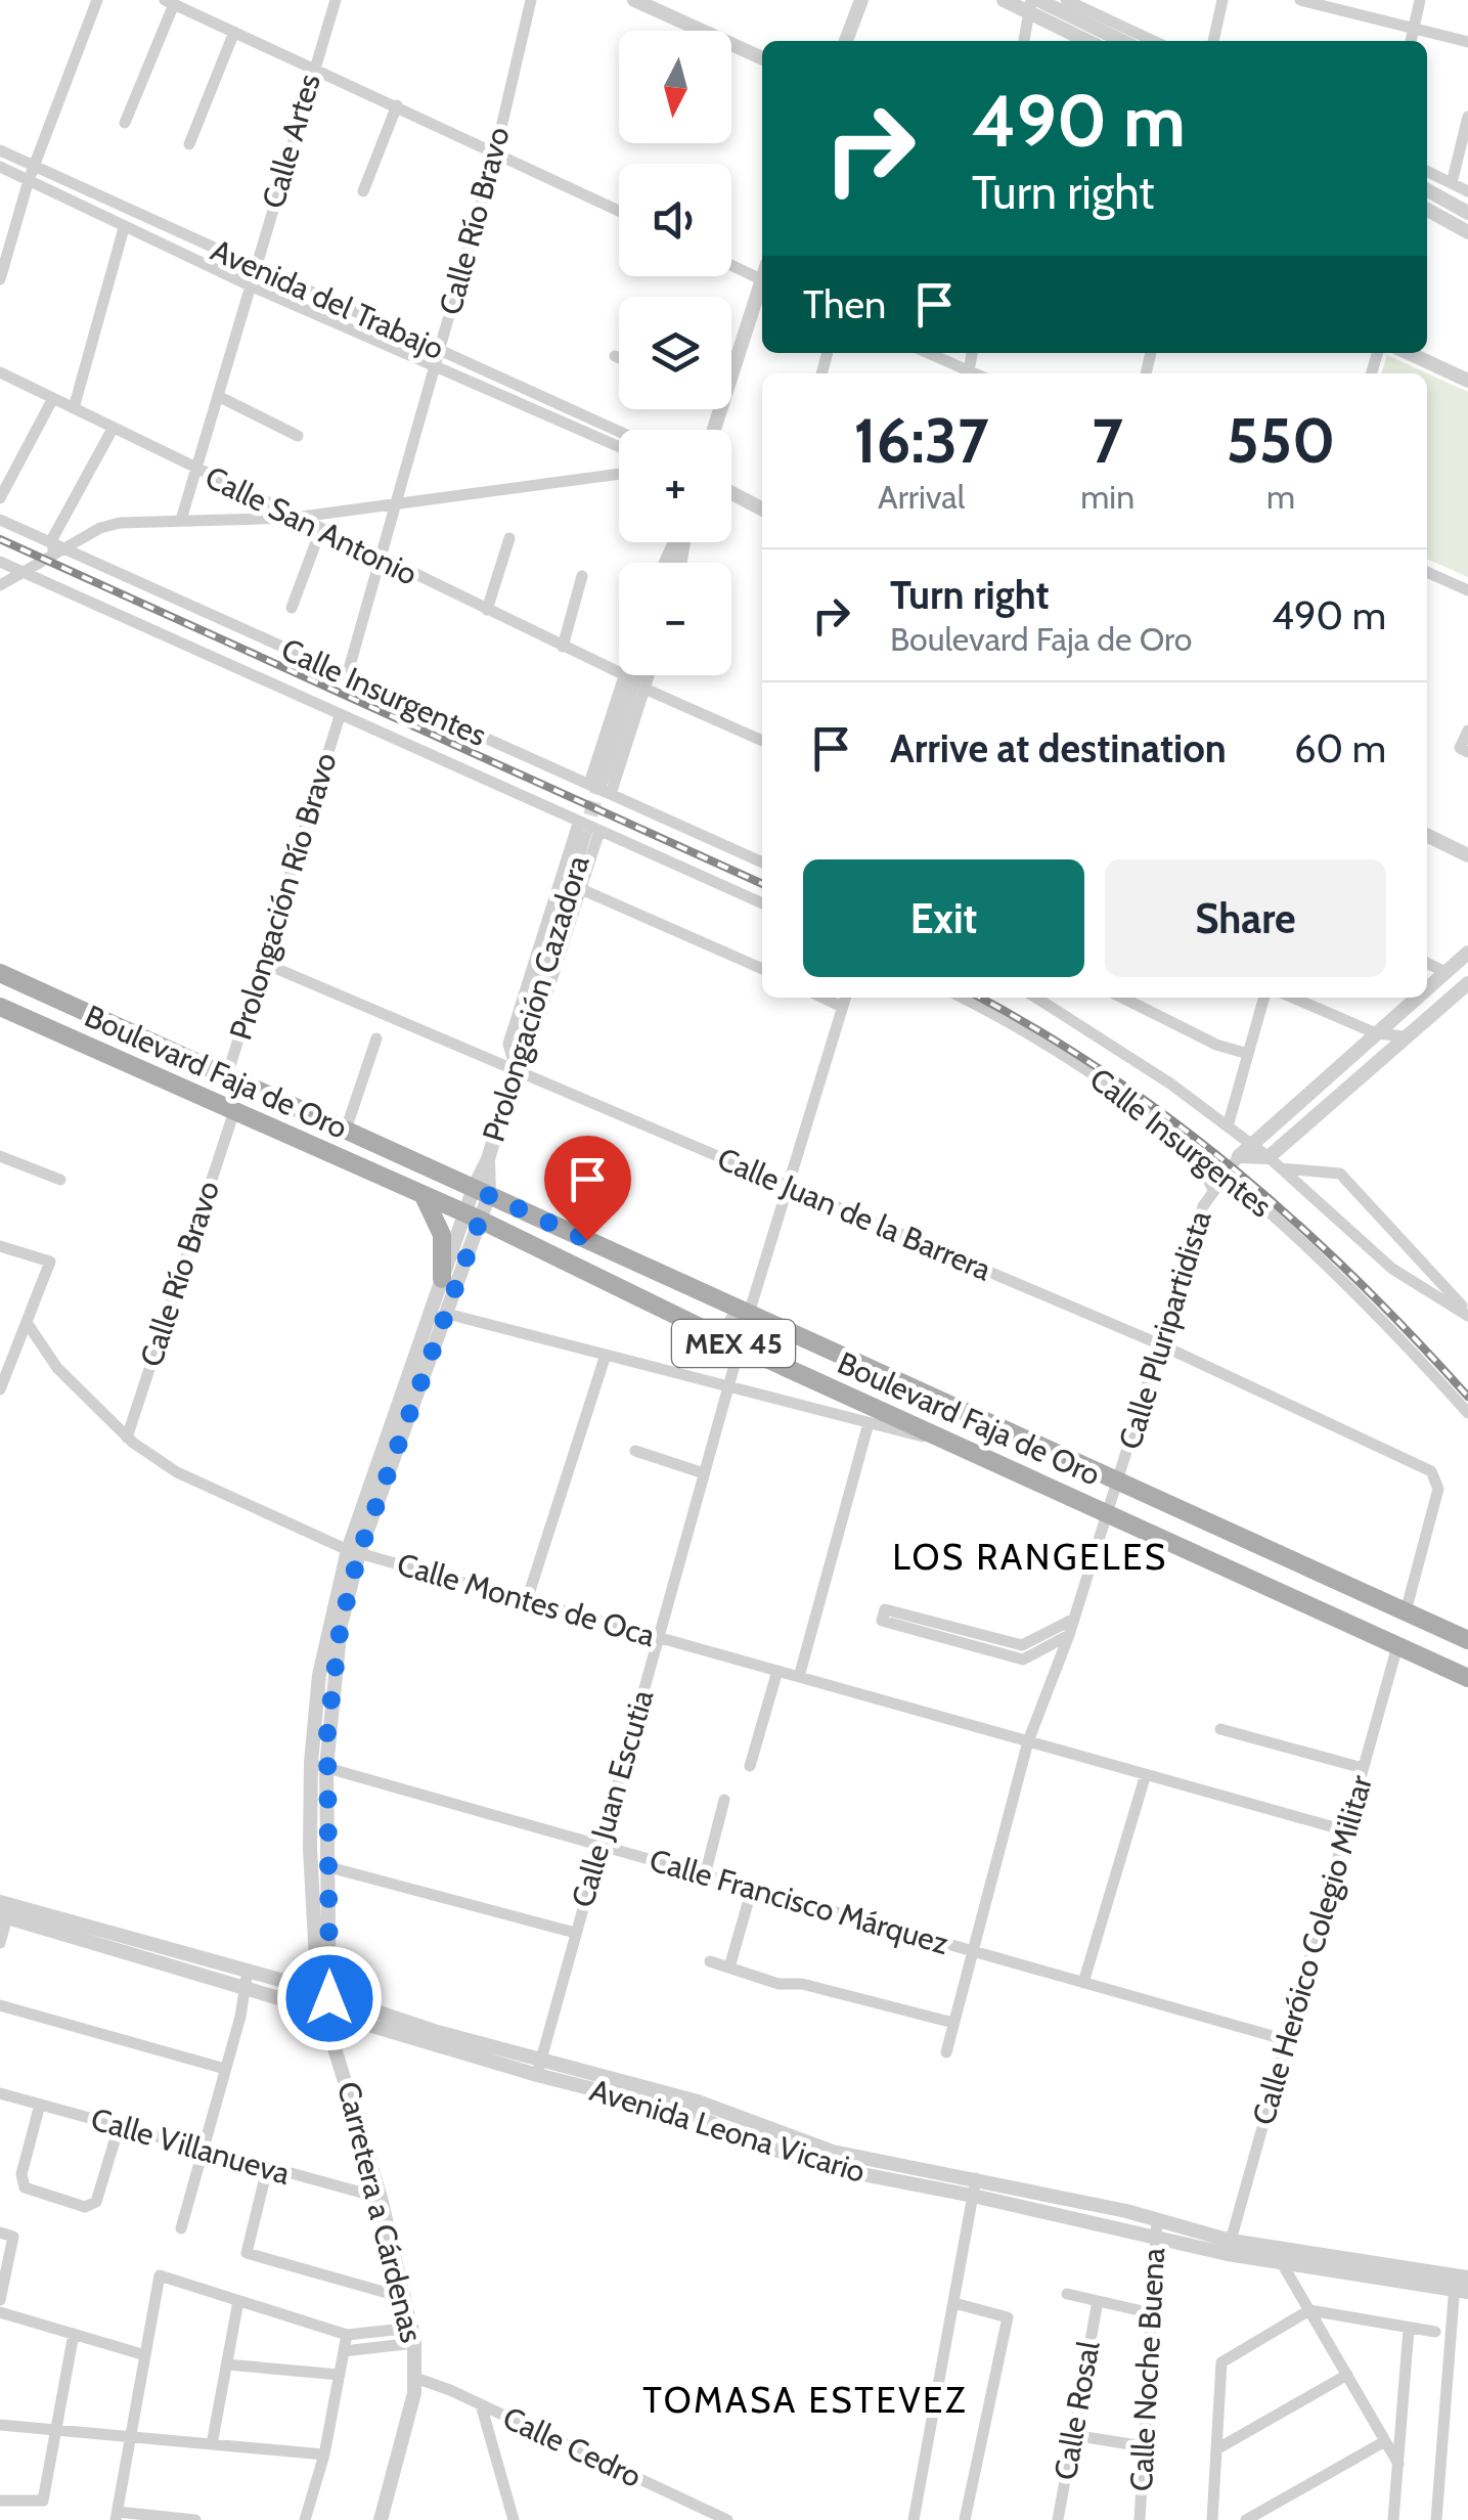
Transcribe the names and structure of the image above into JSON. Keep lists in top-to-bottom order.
{
  "streets": {
    "main road": ["Boulevard Faja de Oro", "MEX 45"],
    "street": [
      "Calle Artes",
      "Calle Río Bravo",
      "Avenida del Trabajo",
      "Calle San Antonio",
      "Calle Insurgentes",
      "Prolongación Río Bravo",
      "Prolongación Cazadora",
      "Calle Juan de la Barrera",
      "Calle Pluripartidista",
      "Calle Montes de Oca",
      "Calle Juan Escutia",
      "Calle Francisco Márquez",
      "Calle Heróico Colegio Militar",
      "Avenida Leona Vicario",
      "Calle Villanueva",
      "Carretera a Cárdenas",
      "Calle Noche Buena",
      "Calle Rosal",
      "Calle Cedro"
    ]
  },
  "crossings": [
    ["Calle Artes", "Avenida del Trabajo"],
    ["Calle Artes", "Calle San Antonio"],
    ["Calle Río Bravo", "Avenida del Trabajo"],
    ["Calle Río Bravo", "Calle San Antonio"],
    ["Calle Río Bravo", "Calle Insurgentes"],
    ["Calle Río Bravo", "Boulevard Faja de Oro"],
    ["Calle Río Bravo", "Calle Montes de Oca"],
    ["Calle Insurgentes", "Prolongación Río Bravo"],
    ["Calle Insurgentes", "Prolongación Cazadora"],
    ["Calle Insurgentes", "Calle Pluripartidista"],
    ["Prolongación Río Bravo", "Boulevard Faja de Oro"],
    ["Prolongación Río Bravo", "Calle Juan de la Barrera"],
    ["Prolongación Cazadora", "Boulevard Faja de Oro"],
    ["Prolongación Cazadora", "Calle Juan de la Barrera"],
    ["Boulevard Faja de Oro", "Calle Juan de la Barrera"],
    ["Boulevard Faja de Oro", "Calle Pluripartidista"],
    ["Boulevard Faja de Oro", "Calle Juan Escutia"],
    ["Boulevard Faja de Oro", "Calle Heróico Colegio Militar"],
    ["Calle Juan de la Barrera", "Calle Pluripartidista"],
    ["Calle Pluripartidista", "Calle Montes de Oca"],
    ["Calle Pluripartidista", "Calle Francisco Márquez"],
    ["Calle Montes de Oca", "Calle Juan Escutia"],
    ["Calle Montes de Oca", "Calle Heróico Colegio Militar"],
    ["Calle Juan Escutia", "Calle Francisco Márquez"],
    ["Calle Juan Escutia", "Avenida Leona Vicario"],
    ["Calle Francisco Márquez", "Calle Heróico Colegio Militar"],
    ["Calle Heróico Colegio Militar", "Avenida Leona Vicario"],
    ["Avenida Leona Vicario", "Carretera a Cárdenas"],
    ["Avenida Leona Vicario", "Calle Noche Buena"],
    ["Calle Villanueva", "Carretera a Cárdenas"],
    ["Carretera a Cárdenas", "Calle Cedro"]
  ],
  "districts": ["LOS RANGELES", "TOMASA ESTEVEZ"],
  "north": "bottom",
  "page": {
    "map_buttons": ["+", "−"],
    "turn": ["490 m", "Turn right"],
    "then": "Then",
    "eta": [
      "16:37",
      "Arrival",
      "7",
      "min",
      "550",
      "m"
    ],
    "list": [
      {
        "name": "Turn right",
        "note": "Boulevard Faja de Oro",
        "value": "490 m"
      },
      {
        "name": "Arrive at destination",
        "value": "60 m"
      }
    ],
    "buttons": ["Exit", "Share"]
  }
}
